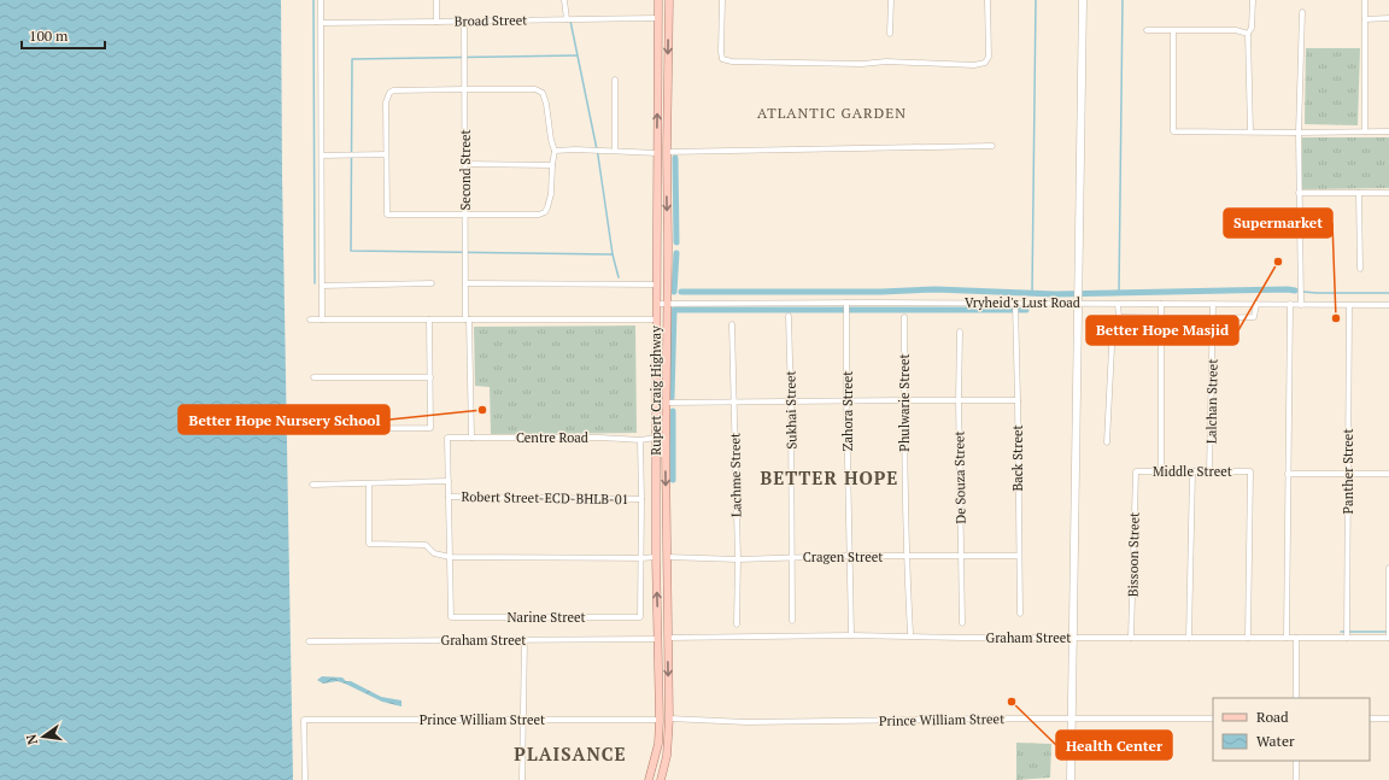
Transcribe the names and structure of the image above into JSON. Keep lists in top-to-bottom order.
{
  "streets": {
    "main road": ["Rupert Craig Highway"],
    "street": [
      "Broad Street",
      "Second Street",
      "Vryheid's Lust Road",
      "Lalchan Street",
      "Phulwarie Street",
      "Sukhai Street",
      "Zahora Street",
      "Centre Road",
      "Back Street",
      "Middle Street",
      "Panther Street",
      "Lachme Street",
      "De Souza Street",
      "Robert Street-ECD-BHLB-01",
      "Bissoon Street",
      "Cragen Street",
      "Narine Street",
      "Graham Street",
      "Prince William Street"
    ]
  },
  "crossings": [
    ["Broad Street", "Second Street"],
    ["Broad Street", "Rupert Craig Highway"],
    ["Second Street", "Centre Road"],
    ["Vryheid's Lust Road", "Rupert Craig Highway"],
    ["Vryheid's Lust Road", "Lalchan Street"],
    ["Vryheid's Lust Road", "Zahora Street"],
    ["Vryheid's Lust Road", "Back Street"],
    ["Vryheid's Lust Road", "Panther Street"],
    ["Rupert Craig Highway", "Centre Road"],
    ["Rupert Craig Highway", "Cragen Street"],
    ["Rupert Craig Highway", "Graham Street"],
    ["Rupert Craig Highway", "Prince William Street"],
    ["Lalchan Street", "Middle Street"],
    ["Phulwarie Street", "Cragen Street"],
    ["Sukhai Street", "Cragen Street"],
    ["Zahora Street", "Cragen Street"],
    ["Zahora Street", "Graham Street"],
    ["Back Street", "Cragen Street"],
    ["Middle Street", "Bissoon Street"],
    ["Middle Street", "Graham Street"],
    ["Panther Street", "Graham Street"],
    ["Lachme Street", "Cragen Street"],
    ["De Souza Street", "Cragen Street"],
    ["Bissoon Street", "Graham Street"]
  ],
  "districts": ["ATLANTIC GARDEN", "BETTER HOPE", "PLAISANCE"],
  "places": [
    "Better Hope Masjid",
    "Supermarket",
    "Better Hope Nursery School",
    "Health Center"
  ],
  "legend": ["Road", "Water"],
  "scale_bar": "100 m",
  "north": "left"
}
